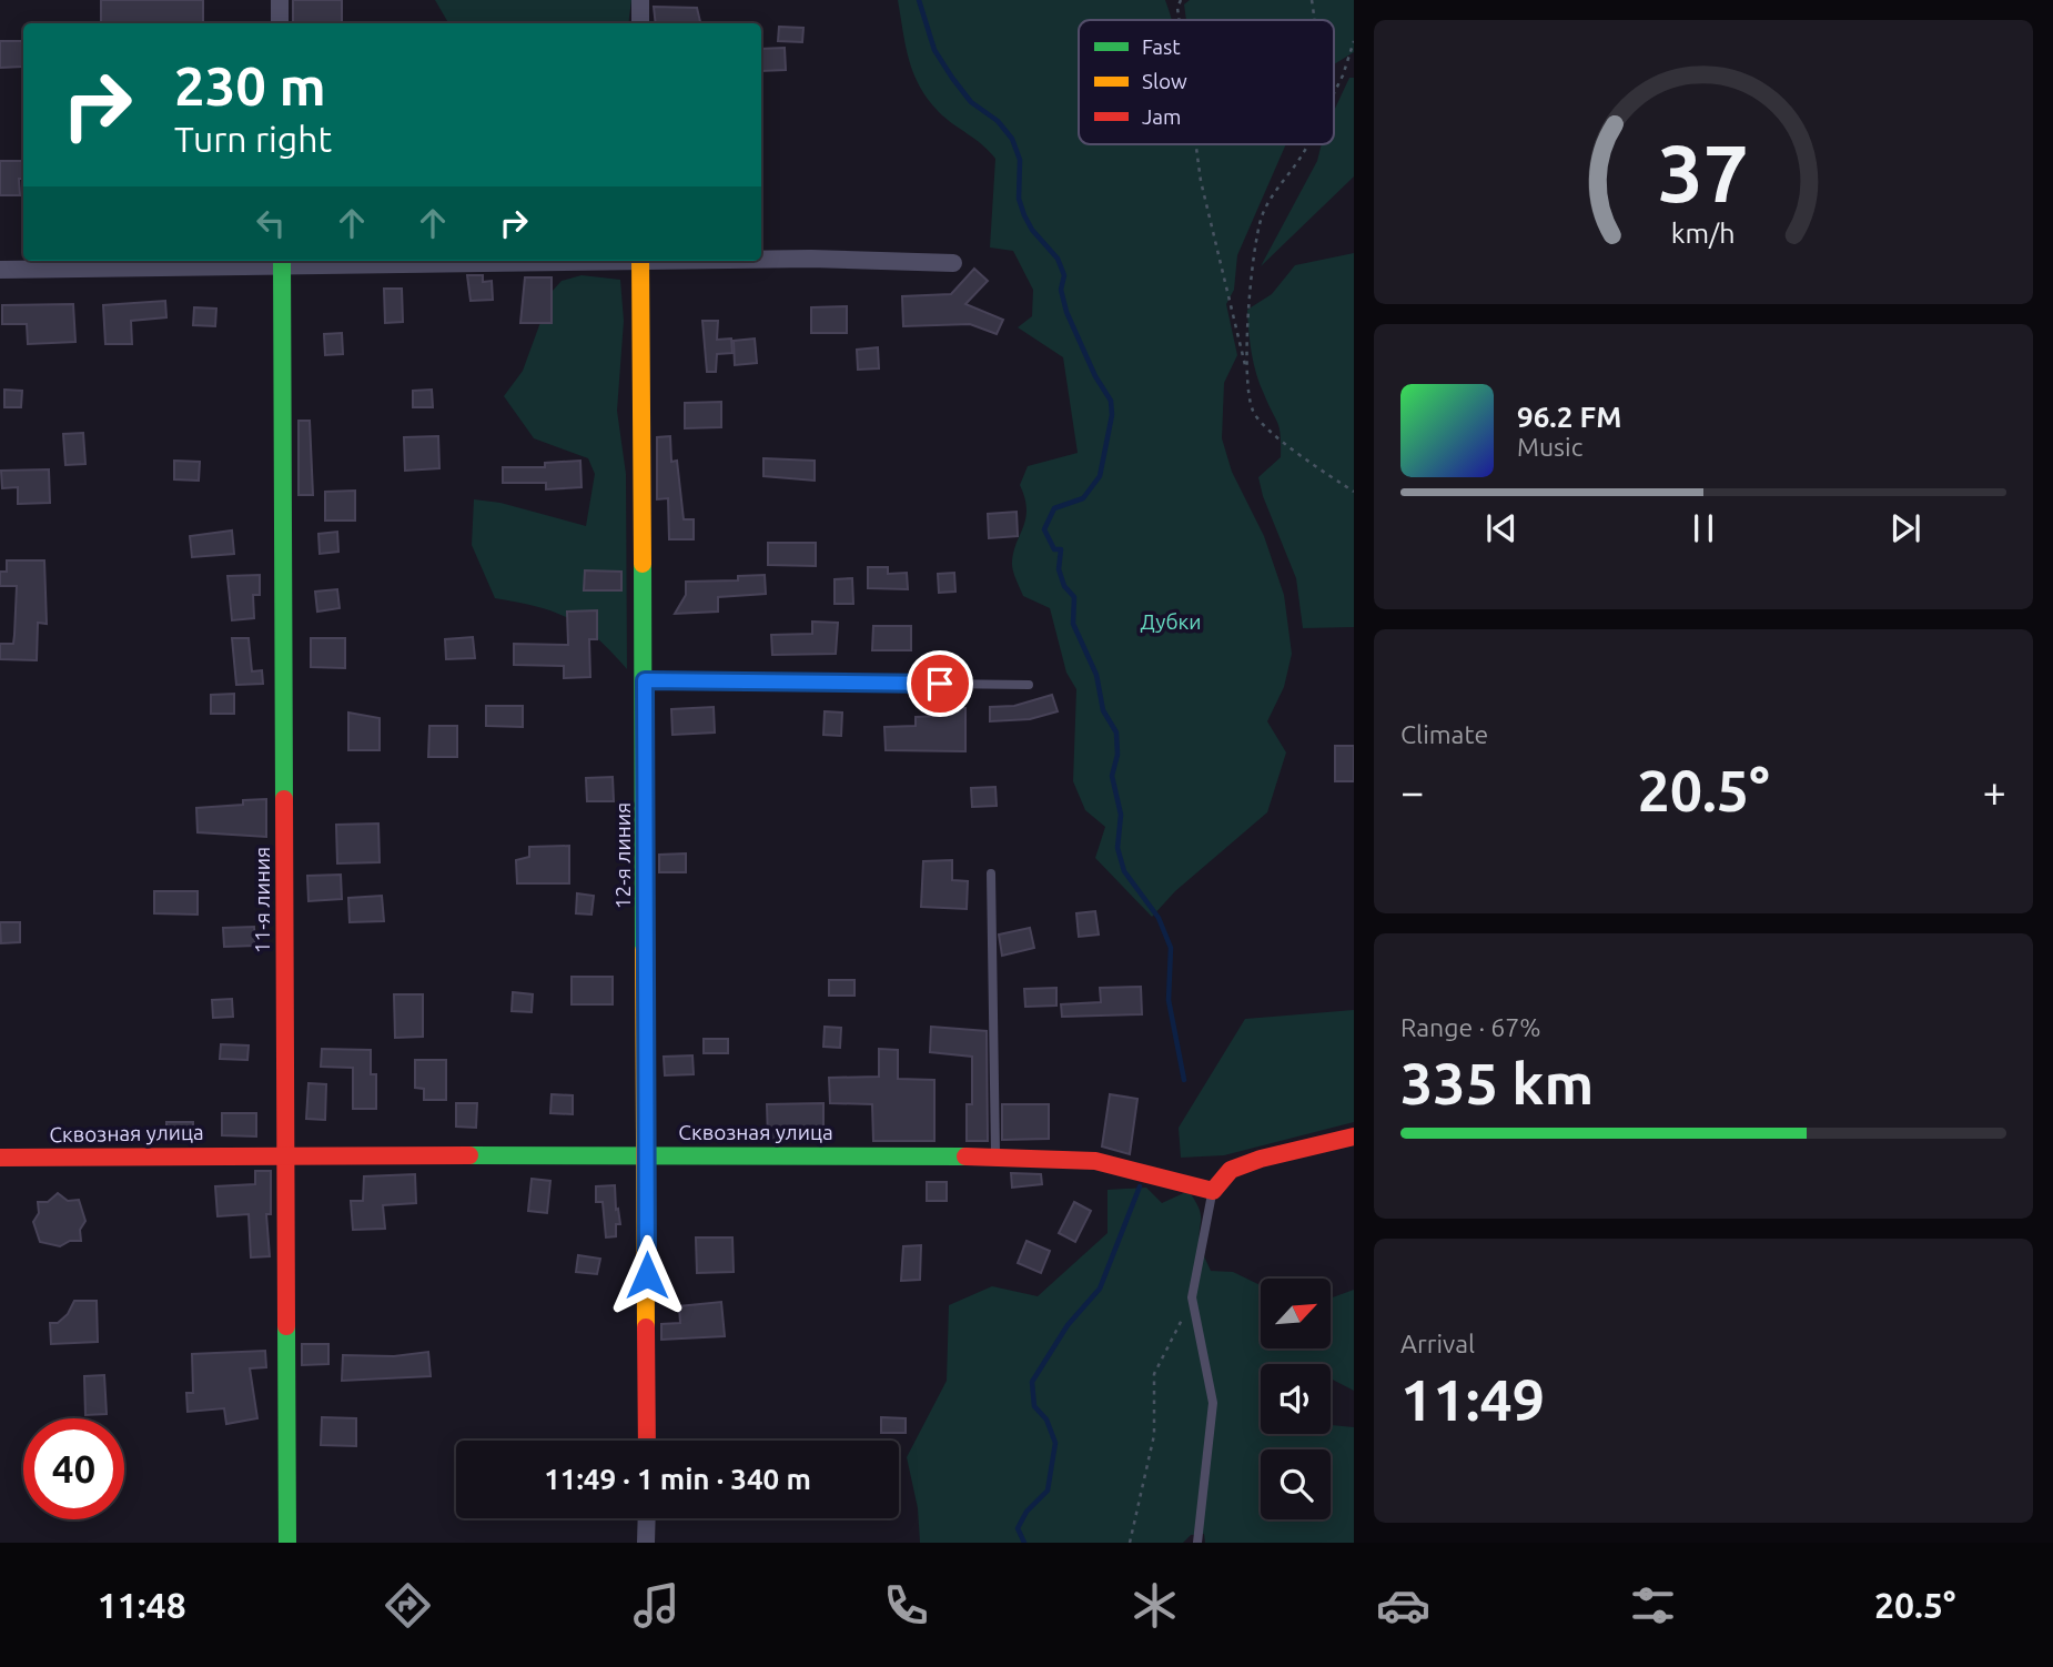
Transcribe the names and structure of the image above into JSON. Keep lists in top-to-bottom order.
{
  "streets": {
    "street": ["12-я линия", "11-я линия", "Сквозная улица"]
  },
  "crossings": [
    ["12-я линия", "Сквозная улица"],
    ["11-я линия", "Сквозная улица"]
  ],
  "parks": ["Дубки"],
  "legend": ["Fast", "Slow", "Jam"],
  "north": "top right",
  "page": {
    "turn": ["230 m", "Turn right"],
    "song": ["96.2 FM", "Music"],
    "tile": [
      "Climate",
      ["Range · 67%", "335 km"],
      ["Arrival", "11:49"]
    ],
    "heat": ["−", "20.5°", "+"],
    "limit": "40",
    "trip": "11:49 · 1 min · 340 m",
    "tabs": ["11:48", "20.5°"],
    "gauge": ["37", "km/h"]
  }
}
